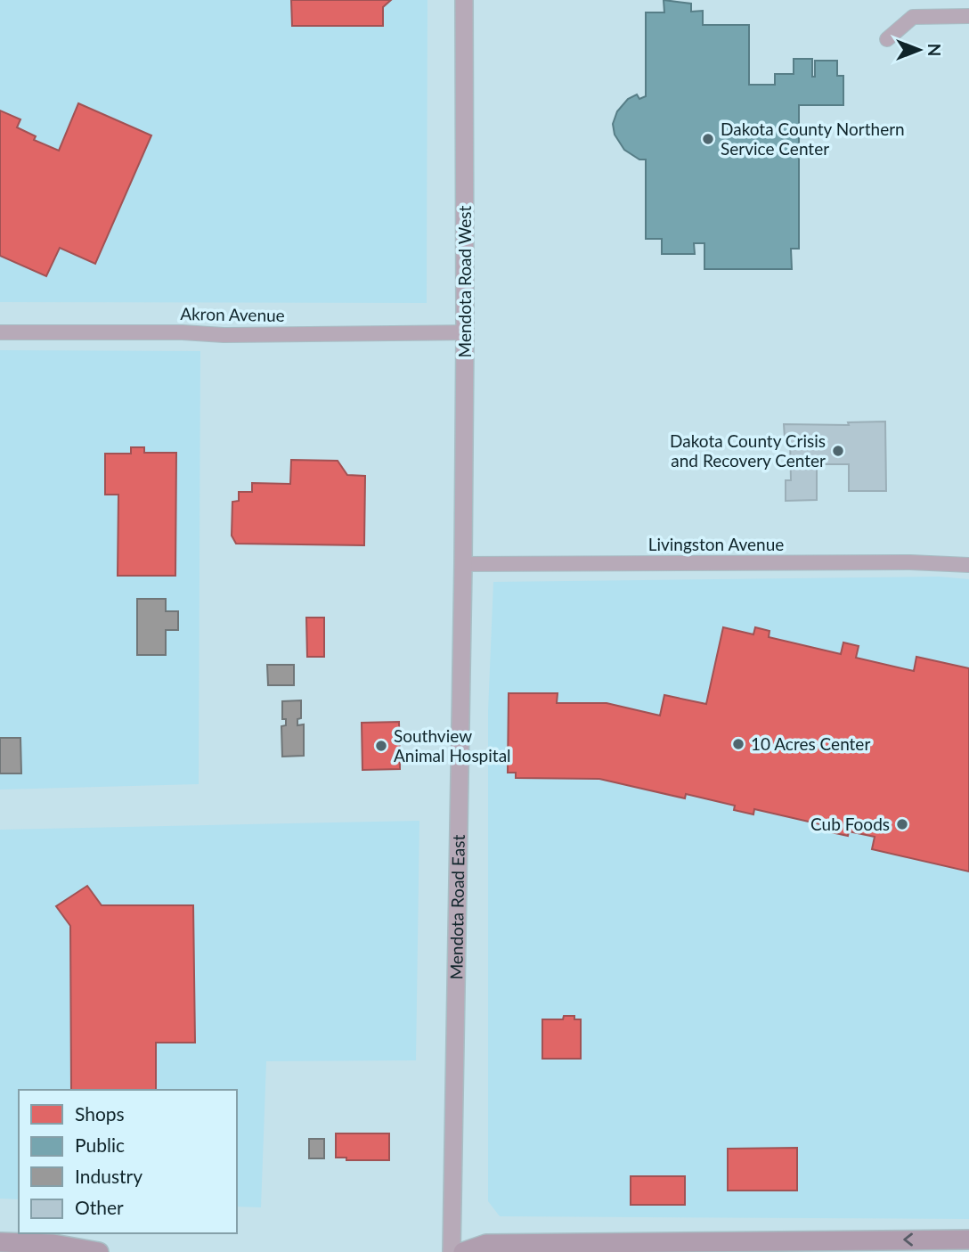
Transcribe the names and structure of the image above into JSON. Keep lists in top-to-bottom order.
{
  "streets": {
    "street": [
      "Mendota Road West",
      "Akron Avenue",
      "Livingston Avenue",
      "Mendota Road East"
    ]
  },
  "crossings": [
    ["Mendota Road West", "Akron Avenue"],
    ["Mendota Road West", "Livingston Avenue"],
    ["Mendota Road West", "Mendota Road East"],
    ["Livingston Avenue", "Mendota Road East"]
  ],
  "places": [
    "Dakota County Northern Service Center",
    "Dakota County Crisis and Recovery Center",
    "10 Acres Center",
    "Southview Animal Hospital",
    "Cub Foods"
  ],
  "legend": [
    "Shops",
    "Public",
    "Industry",
    "Other"
  ],
  "north": "right"
}
